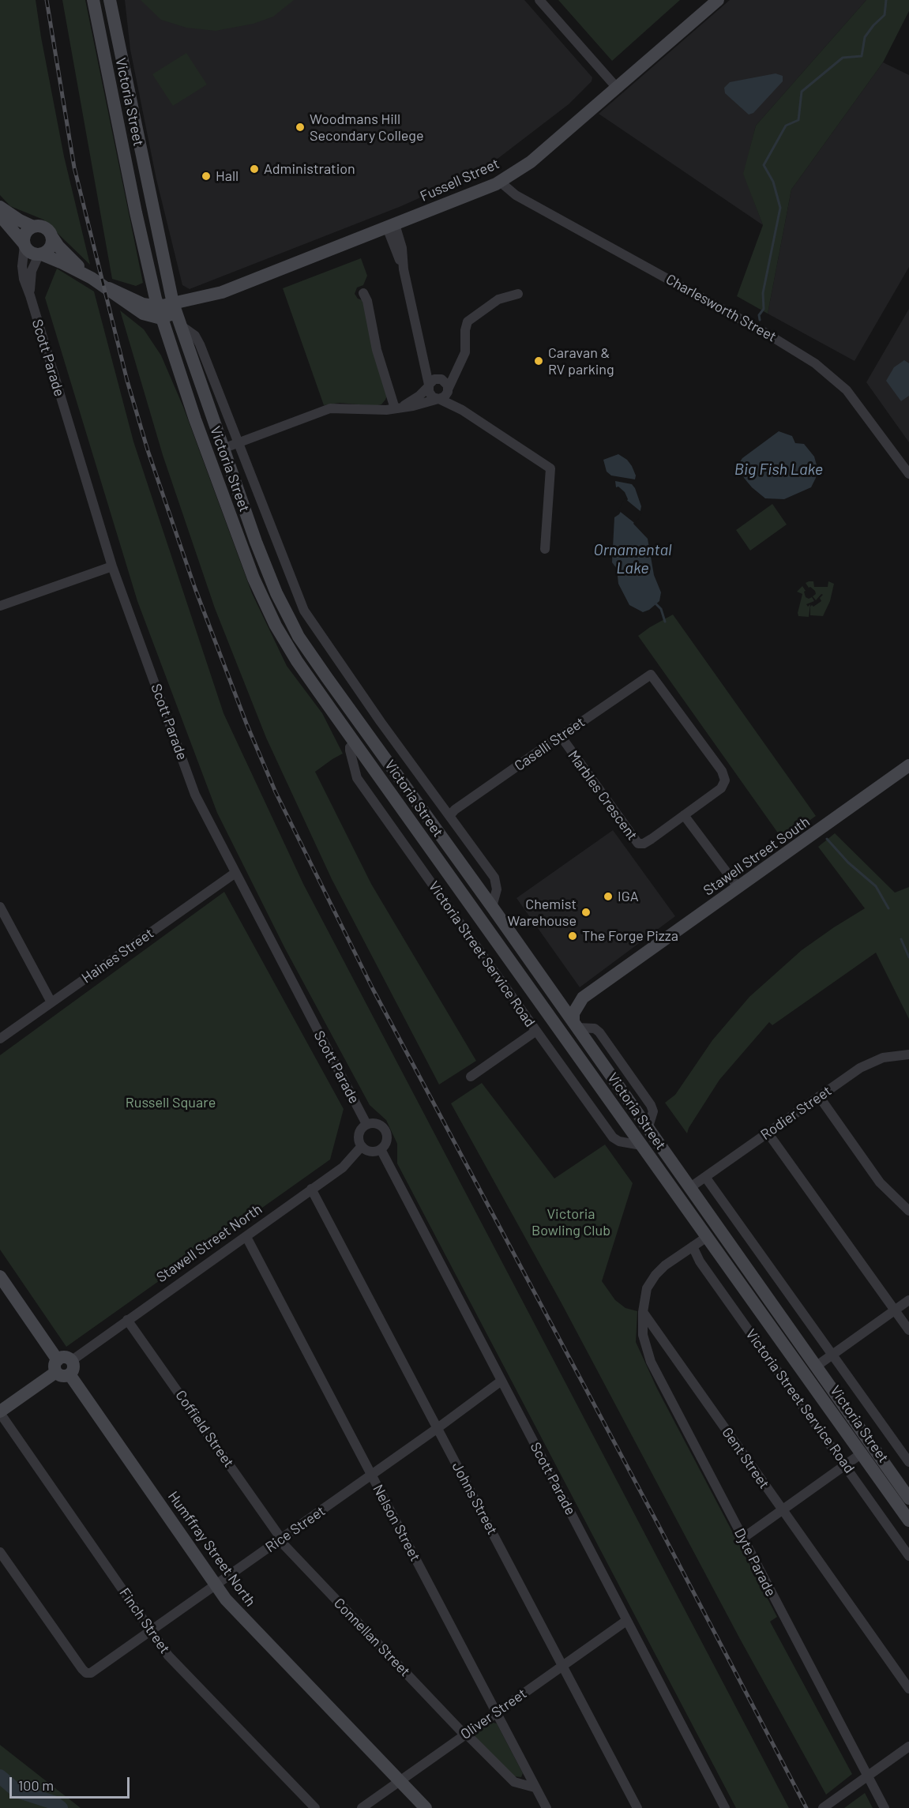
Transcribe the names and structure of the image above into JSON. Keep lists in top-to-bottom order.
{
  "streets": {
    "main road": [
      "Victoria Street",
      "Fussell Street",
      "Stawell Street South",
      "Humffray Street North"
    ],
    "street": [
      "Charlesworth Street",
      "Scott Parade",
      "Caselli Street",
      "Marbles Crescent",
      "Victoria Street Service Road",
      "Haines Street",
      "Rodier Street",
      "Stawell Street North",
      "Coffield Street",
      "Gent Street",
      "Johns Street",
      "Nelson Street",
      "Rice Street",
      "Dyte Parade",
      "Finch Street",
      "Connellan Street",
      "Oliver Street"
    ]
  },
  "crossings": [
    ["Victoria Street", "Fussell Street"],
    ["Victoria Street", "Stawell Street South"],
    ["Victoria Street", "Victoria Street Service Road"],
    ["Victoria Street", "Rodier Street"],
    ["Fussell Street", "Charlesworth Street"],
    ["Scott Parade", "Haines Street"],
    ["Scott Parade", "Stawell Street North"],
    ["Scott Parade", "Rice Street"],
    ["Scott Parade", "Oliver Street"],
    ["Caselli Street", "Marbles Crescent"],
    ["Stawell Street North", "Coffield Street"],
    ["Stawell Street North", "Johns Street"],
    ["Stawell Street North", "Nelson Street"],
    ["Stawell Street North", "Humffray Street North"],
    ["Coffield Street", "Rice Street"],
    ["Coffield Street", "Connellan Street"],
    ["Gent Street", "Dyte Parade"],
    ["Johns Street", "Rice Street"],
    ["Johns Street", "Oliver Street"],
    ["Nelson Street", "Rice Street"],
    ["Nelson Street", "Connellan Street"],
    ["Nelson Street", "Oliver Street"],
    ["Rice Street", "Humffray Street North"],
    ["Rice Street", "Finch Street"],
    ["Rice Street", "Connellan Street"],
    ["Humffray Street North", "Oliver Street"],
    ["Connellan Street", "Oliver Street"]
  ],
  "water": ["Big Fish Lake", "Ornamental Lake"],
  "parks": ["Russell Square", "Victoria Bowling Club"],
  "places": [
    "Woodmans Hill Secondary College",
    "Administration",
    "Hall",
    "Caravan & RV parking",
    "IGA",
    "Chemist Warehouse",
    "The Forge Pizza"
  ],
  "scale_bar": "100 m"
}
